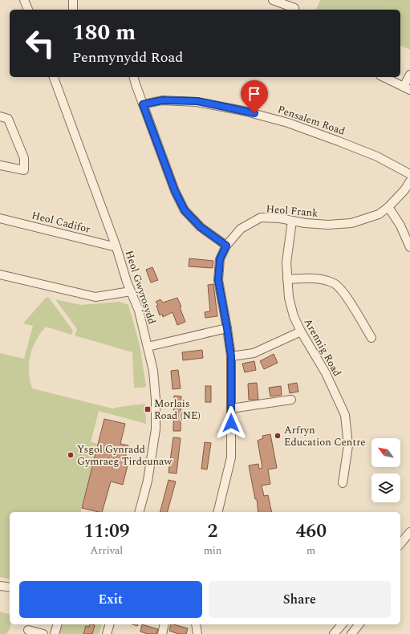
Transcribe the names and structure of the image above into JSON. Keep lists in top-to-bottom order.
{
  "streets": {
    "street": [
      "Pensalem Road",
      "Heol Frank",
      "Heol Cadifor",
      "Heol Gwyrosydd",
      "Arennig Road"
    ]
  },
  "crossings": [
    ["Heol Frank", "Arennig Road"],
    ["Heol Cadifor", "Heol Gwyrosydd"]
  ],
  "places": {
    "transit": ["Morlais Road (NE)"],
    "other": ["Arfryn Education Centre", "Ysgol Gynradd Gymraeg Tirdeunaw"]
  },
  "north": "top left",
  "page": {
    "turn": ["180 m", "Penmynydd Road"],
    "eta": [
      "11:09",
      "Arrival",
      "2",
      "min",
      "460",
      "m"
    ],
    "buttons": ["Exit", "Share"]
  }
}
